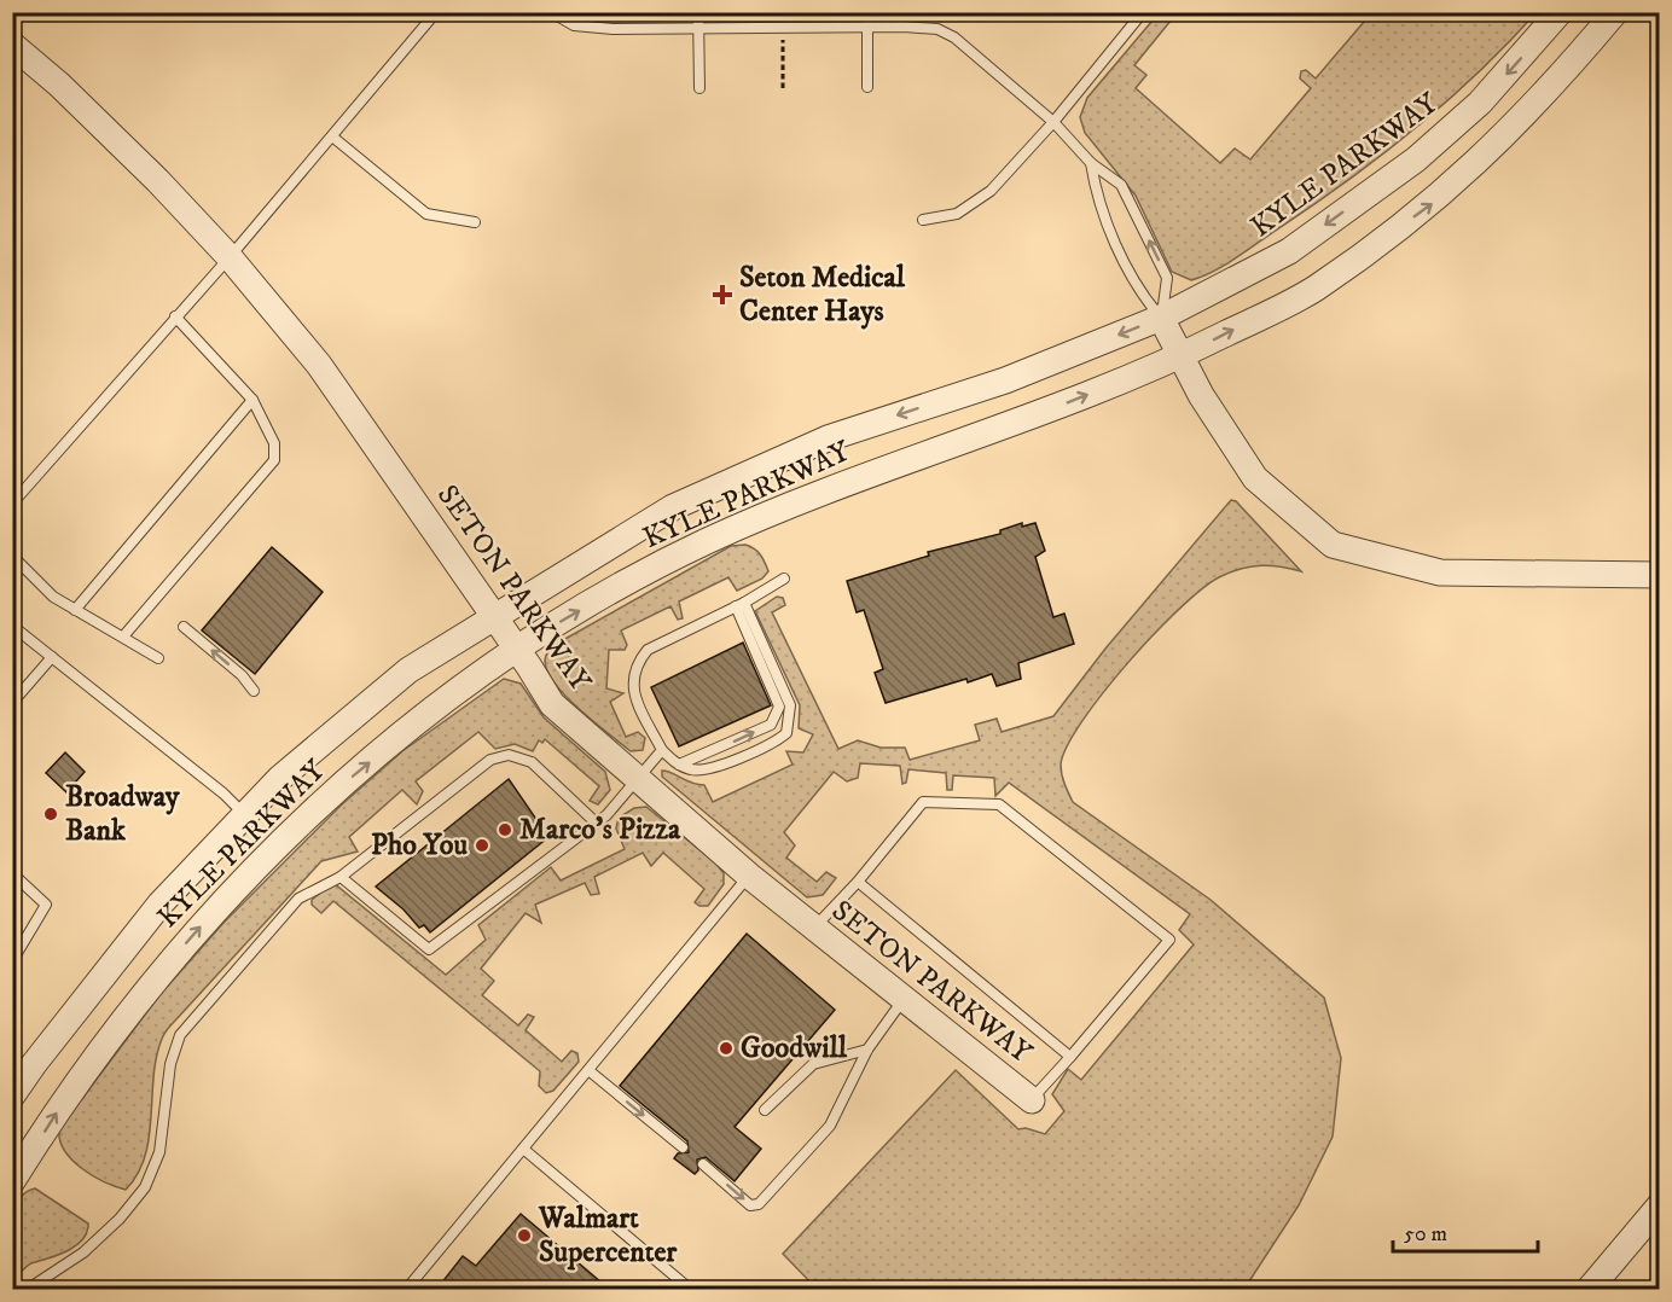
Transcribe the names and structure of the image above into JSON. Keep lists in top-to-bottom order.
{
  "streets": {
    "street": ["KYLE PARKWAY", "SETON PARKWAY"]
  },
  "crossings": [
    ["KYLE PARKWAY", "SETON PARKWAY"]
  ],
  "places": {
    "health": ["Seton Medical Center Hays"],
    "other": [
      "Broadway Bank",
      "Marco's Pizza",
      "Pho You",
      "Goodwill",
      "Walmart Supercenter"
    ]
  },
  "scale_bar": "50 m"
}
